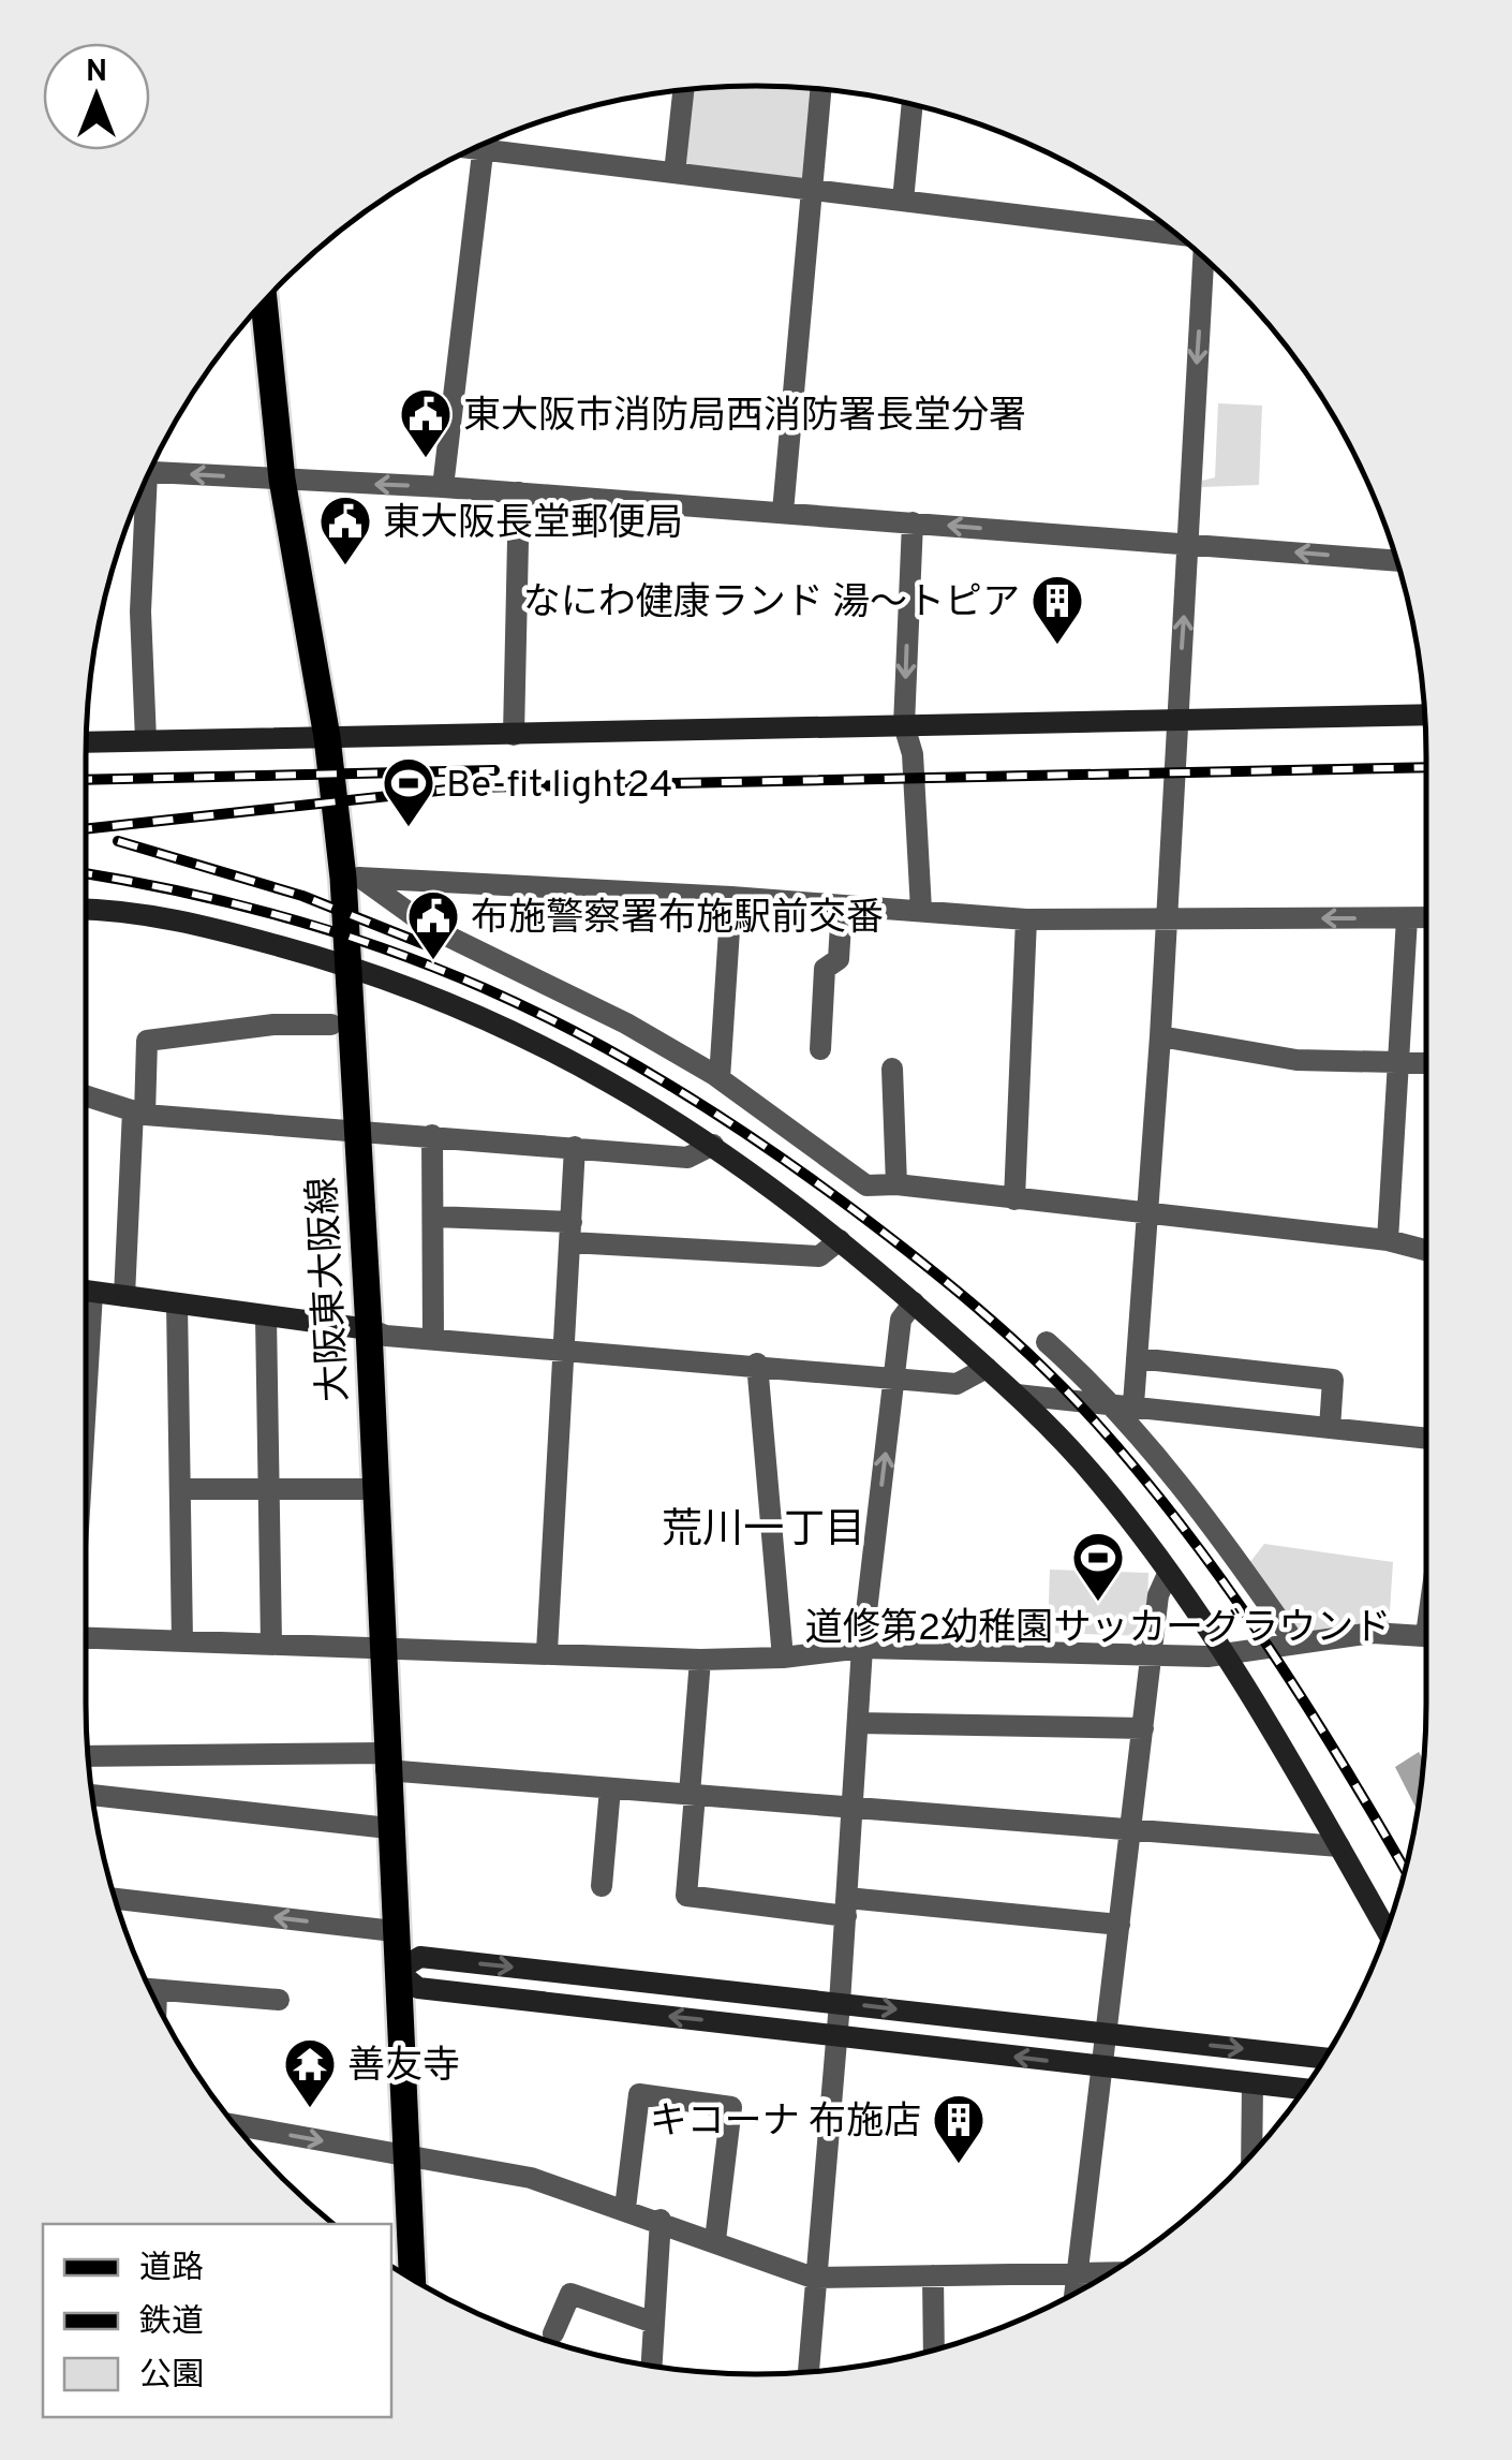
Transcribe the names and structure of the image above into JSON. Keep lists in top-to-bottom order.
{
  "streets": {
    "main road": ["大阪東大阪線"]
  },
  "districts": ["荒川一丁目"],
  "places": {
    "public building": ["東大阪市消防局西消防署長堂分署", "東大阪長堂郵便局", "布施警察署布施駅前交番"],
    "building": ["なにわ健康ランド 湯～トピア", "キコーナ 布施店"],
    "sports": ["Be-fit light24", "道修第2幼稚園サッカーグラウンド"],
    "temple": ["善友寺"]
  },
  "legend": ["道路", "鉄道", "公園"],
  "north": "top"
}
